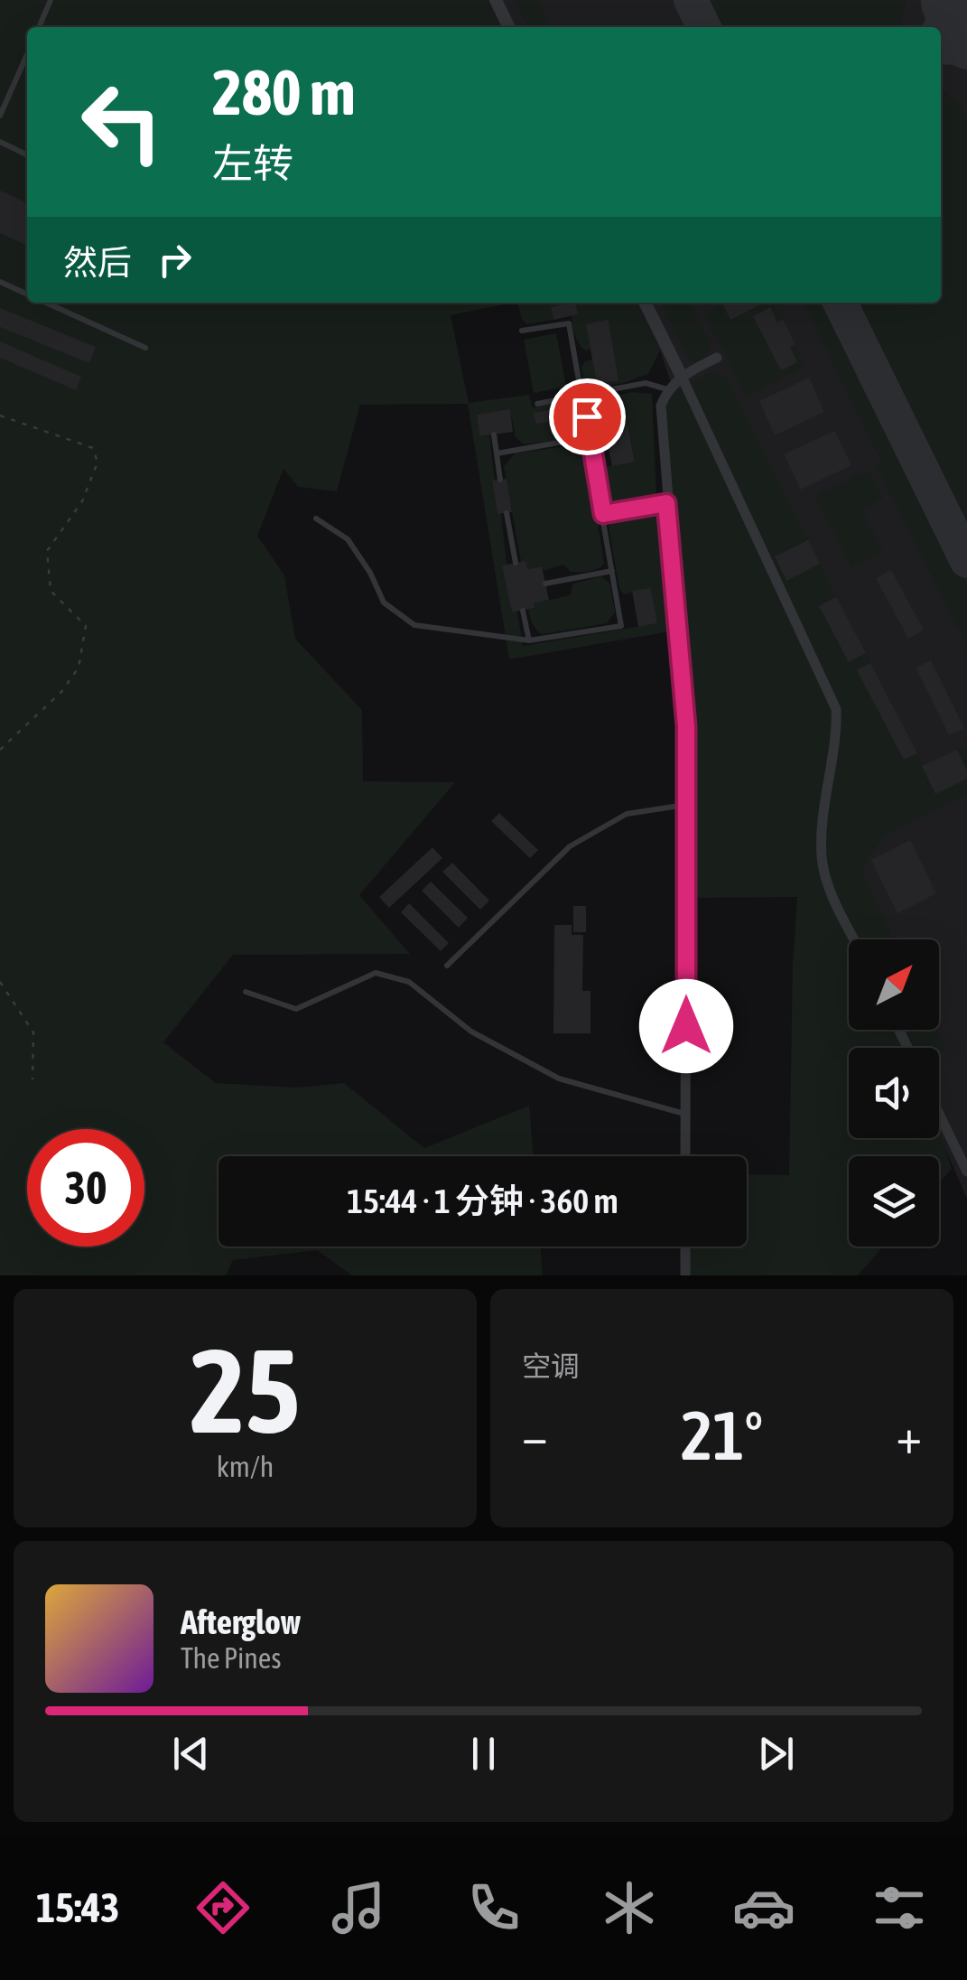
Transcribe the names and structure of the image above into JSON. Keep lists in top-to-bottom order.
{
  "north": "top right",
  "page": {
    "turn": ["280 m", "左转"],
    "then": "然后",
    "limit": "30",
    "trip": "15:44 · 1 分钟 · 360 m",
    "tile": [
      ["25", "km/h"],
      "空调"
    ],
    "heat": ["−", "21°", "+"],
    "song": ["Afterglow", "The Pines"],
    "tabs": "15:43"
  }
}
